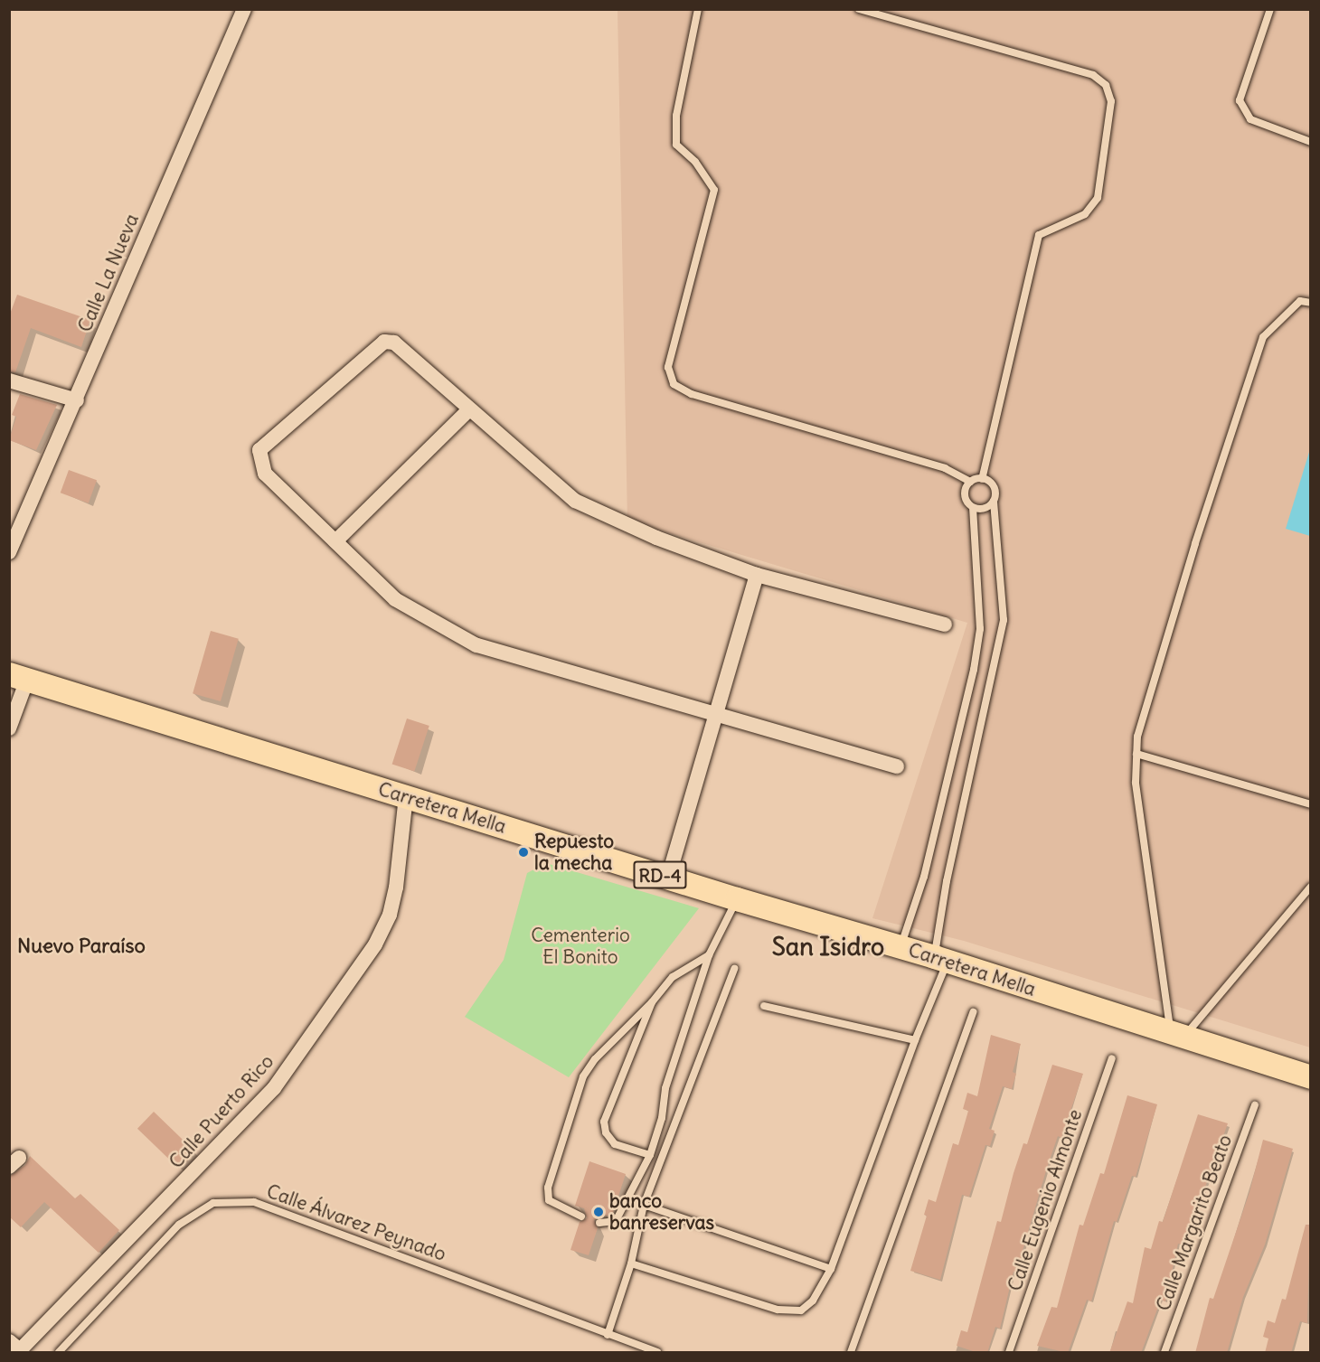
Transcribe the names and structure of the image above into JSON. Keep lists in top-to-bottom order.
{
  "streets": {
    "main road": ["Carretera Mella", "RD-4"],
    "street": ["Calle La Nueva", "Calle Puerto Rico"],
    "lane": ["Calle Eugenio Almonte", "Calle Álvarez Peynado", "Calle Margarito Beato"]
  },
  "crossings": [
    ["Carretera Mella", "Calle Puerto Rico"]
  ],
  "districts": ["Nuevo Paraíso", "San Isidro"],
  "parks": ["Cementerio El Bonito"],
  "places": ["Repuesto la mecha", "banco banreservas"]
}
